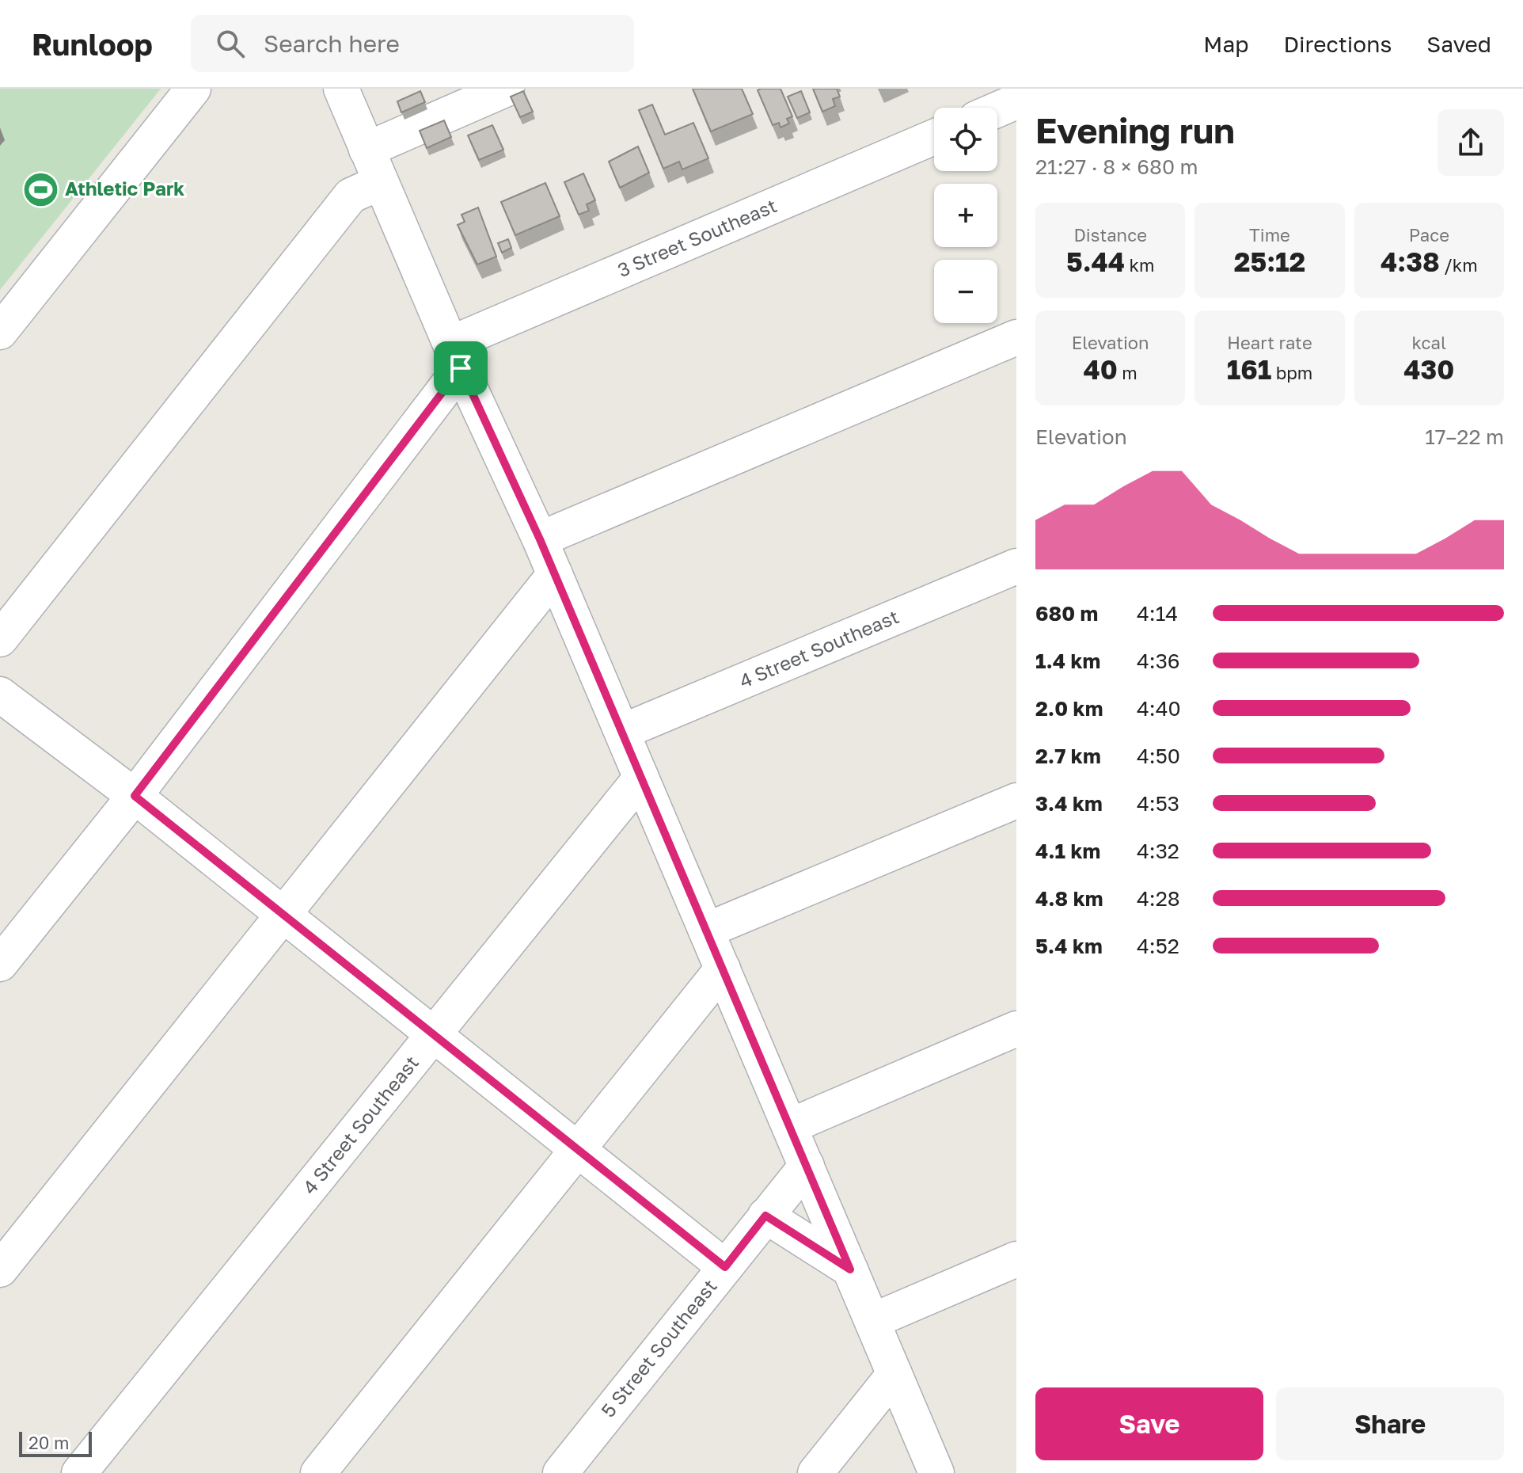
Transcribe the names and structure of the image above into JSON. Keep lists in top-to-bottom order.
{
  "streets": {
    "street": ["3 Street Southeast", "4 Street Southeast", "5 Street Southeast"]
  },
  "places": {
    "sports": ["Athletic Park"]
  },
  "scale_bar": "20 m",
  "page": {
    "header": "Runloop",
    "search": "Search here",
    "nav": ["Map", "Directions", "Saved"],
    "heading": ["Evening run", "21:27 · 8 × 680 m"],
    "map_buttons": ["+", "−"],
    "stats": [
      ["Distance", "5.44 km"],
      ["Time", "25:12"],
      ["Pace", "4:38 /km"],
      ["Elevation", "40 m"],
      ["Heart rate", "161 bpm"],
      ["kcal", "430"]
    ],
    "chart": ["Elevation", "17–22 m"],
    "list": [
      {
        "name": "680 m",
        "note": "4:14"
      },
      {
        "name": "1.4 km",
        "note": "4:36"
      },
      {
        "name": "2.0 km",
        "note": "4:40"
      },
      {
        "name": "2.7 km",
        "note": "4:50"
      },
      {
        "name": "3.4 km",
        "note": "4:53"
      },
      {
        "name": "4.1 km",
        "note": "4:32"
      },
      {
        "name": "4.8 km",
        "note": "4:28"
      },
      {
        "name": "5.4 km",
        "note": "4:52"
      }
    ],
    "buttons": ["Save", "Share"],
    "scale": "20 m"
  }
}
